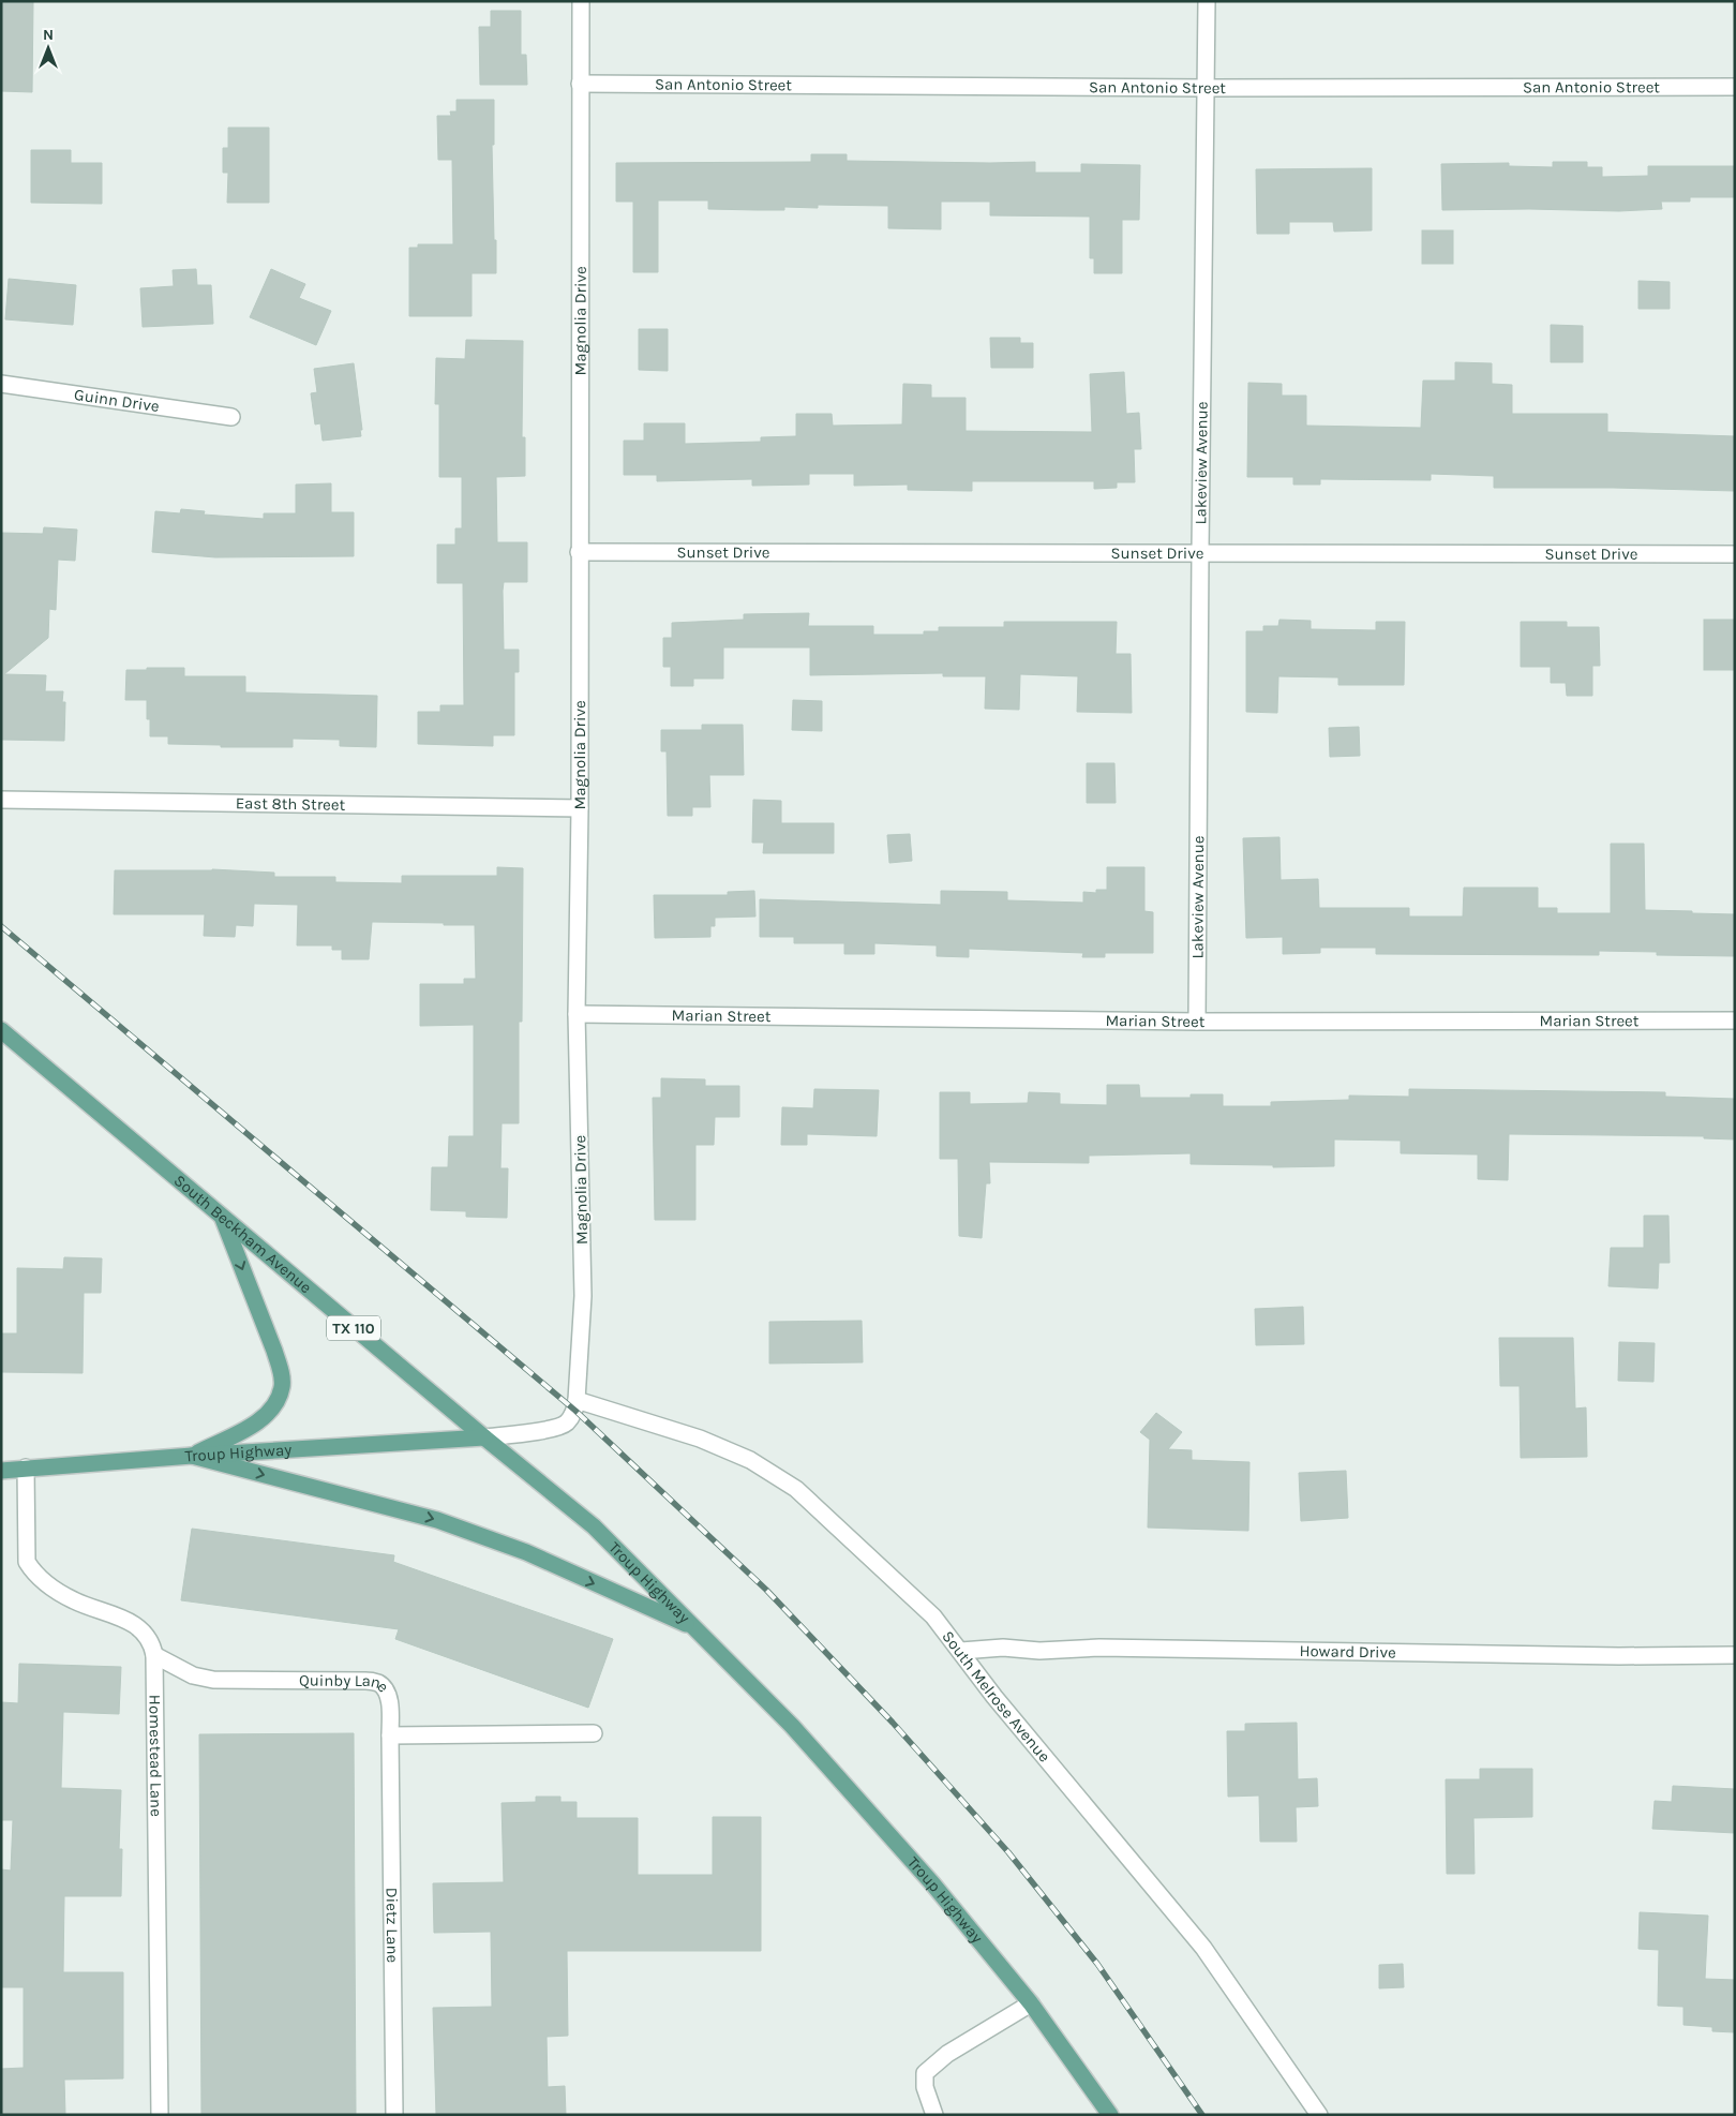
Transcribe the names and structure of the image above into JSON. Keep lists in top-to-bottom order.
{
  "streets": {
    "main road": ["South Beckham Avenue", "TX 110", "Troup Highway"],
    "street": [
      "San Antonio Street",
      "Magnolia Drive",
      "Guinn Drive",
      "Lakeview Avenue",
      "Sunset Drive",
      "East 8th Street",
      "Marian Street",
      "Howard Drive",
      "Quinby Lane",
      "South Melrose Avenue",
      "Homestead Lane",
      "Dietz Lane"
    ]
  },
  "crossings": [
    ["San Antonio Street", "Magnolia Drive"],
    ["San Antonio Street", "Lakeview Avenue"],
    ["Magnolia Drive", "Sunset Drive"],
    ["Magnolia Drive", "East 8th Street"],
    ["Magnolia Drive", "Marian Street"],
    ["Magnolia Drive", "South Beckham Avenue"],
    ["Magnolia Drive", "Troup Highway"],
    ["Magnolia Drive", "South Melrose Avenue"],
    ["Lakeview Avenue", "Sunset Drive"],
    ["Lakeview Avenue", "Marian Street"],
    ["South Beckham Avenue", "Troup Highway"],
    ["Troup Highway", "Homestead Lane"],
    ["Howard Drive", "South Melrose Avenue"],
    ["Quinby Lane", "Homestead Lane"],
    ["Quinby Lane", "Dietz Lane"]
  ],
  "north": "top"
}
